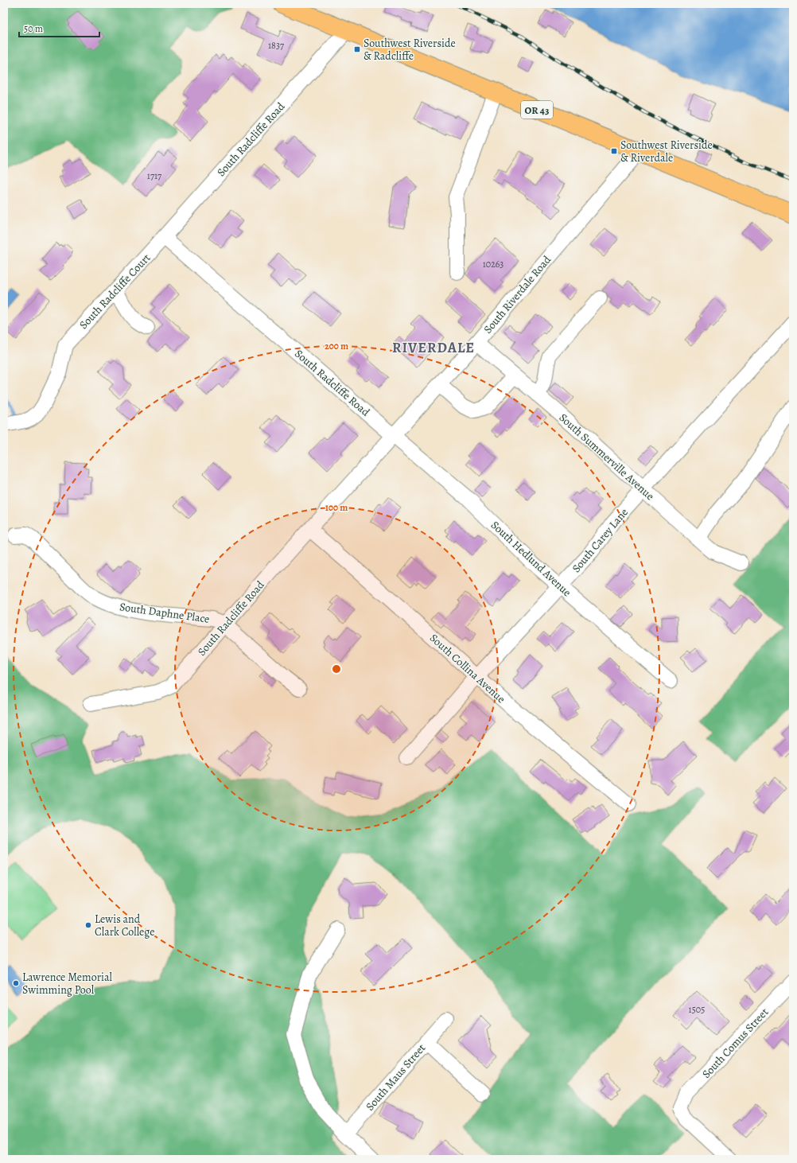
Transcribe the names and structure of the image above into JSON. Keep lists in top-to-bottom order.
{
  "streets": {
    "main road": ["OR 43"],
    "street": [
      "South Radcliffe Road",
      "South Radcliffe Court",
      "South Riverdale Road",
      "South Summerville Avenue",
      "South Carey Lane",
      "South Hedlund Avenue",
      "South Daphne Place",
      "South Collina Avenue",
      "South Comus Street",
      "South Maus Street"
    ]
  },
  "crossings": [
    ["OR 43", "South Radcliffe Road"],
    ["OR 43", "South Riverdale Road"],
    ["South Radcliffe Road", "South Radcliffe Court"],
    ["South Radcliffe Road", "South Riverdale Road"],
    ["South Radcliffe Road", "South Hedlund Avenue"],
    ["South Radcliffe Road", "South Daphne Place"],
    ["South Radcliffe Road", "South Collina Avenue"],
    ["South Riverdale Road", "South Summerville Avenue"],
    ["South Riverdale Road", "South Hedlund Avenue"],
    ["South Summerville Avenue", "South Carey Lane"],
    ["South Carey Lane", "South Hedlund Avenue"],
    ["South Carey Lane", "South Collina Avenue"]
  ],
  "districts": ["RIVERDALE"],
  "places": {
    "transit": ["Southwest Riverside & Radcliffe", "Southwest Riverside & Riverdale"],
    "other": ["Lewis and Clark College", "Lawrence Memorial Swimming Pool"]
  },
  "house_numbers": [
    "1837",
    "1717",
    "10263",
    "1505"
  ],
  "scale_bar": "50 m",
  "rings": ["200 m", "100 m"]
}
